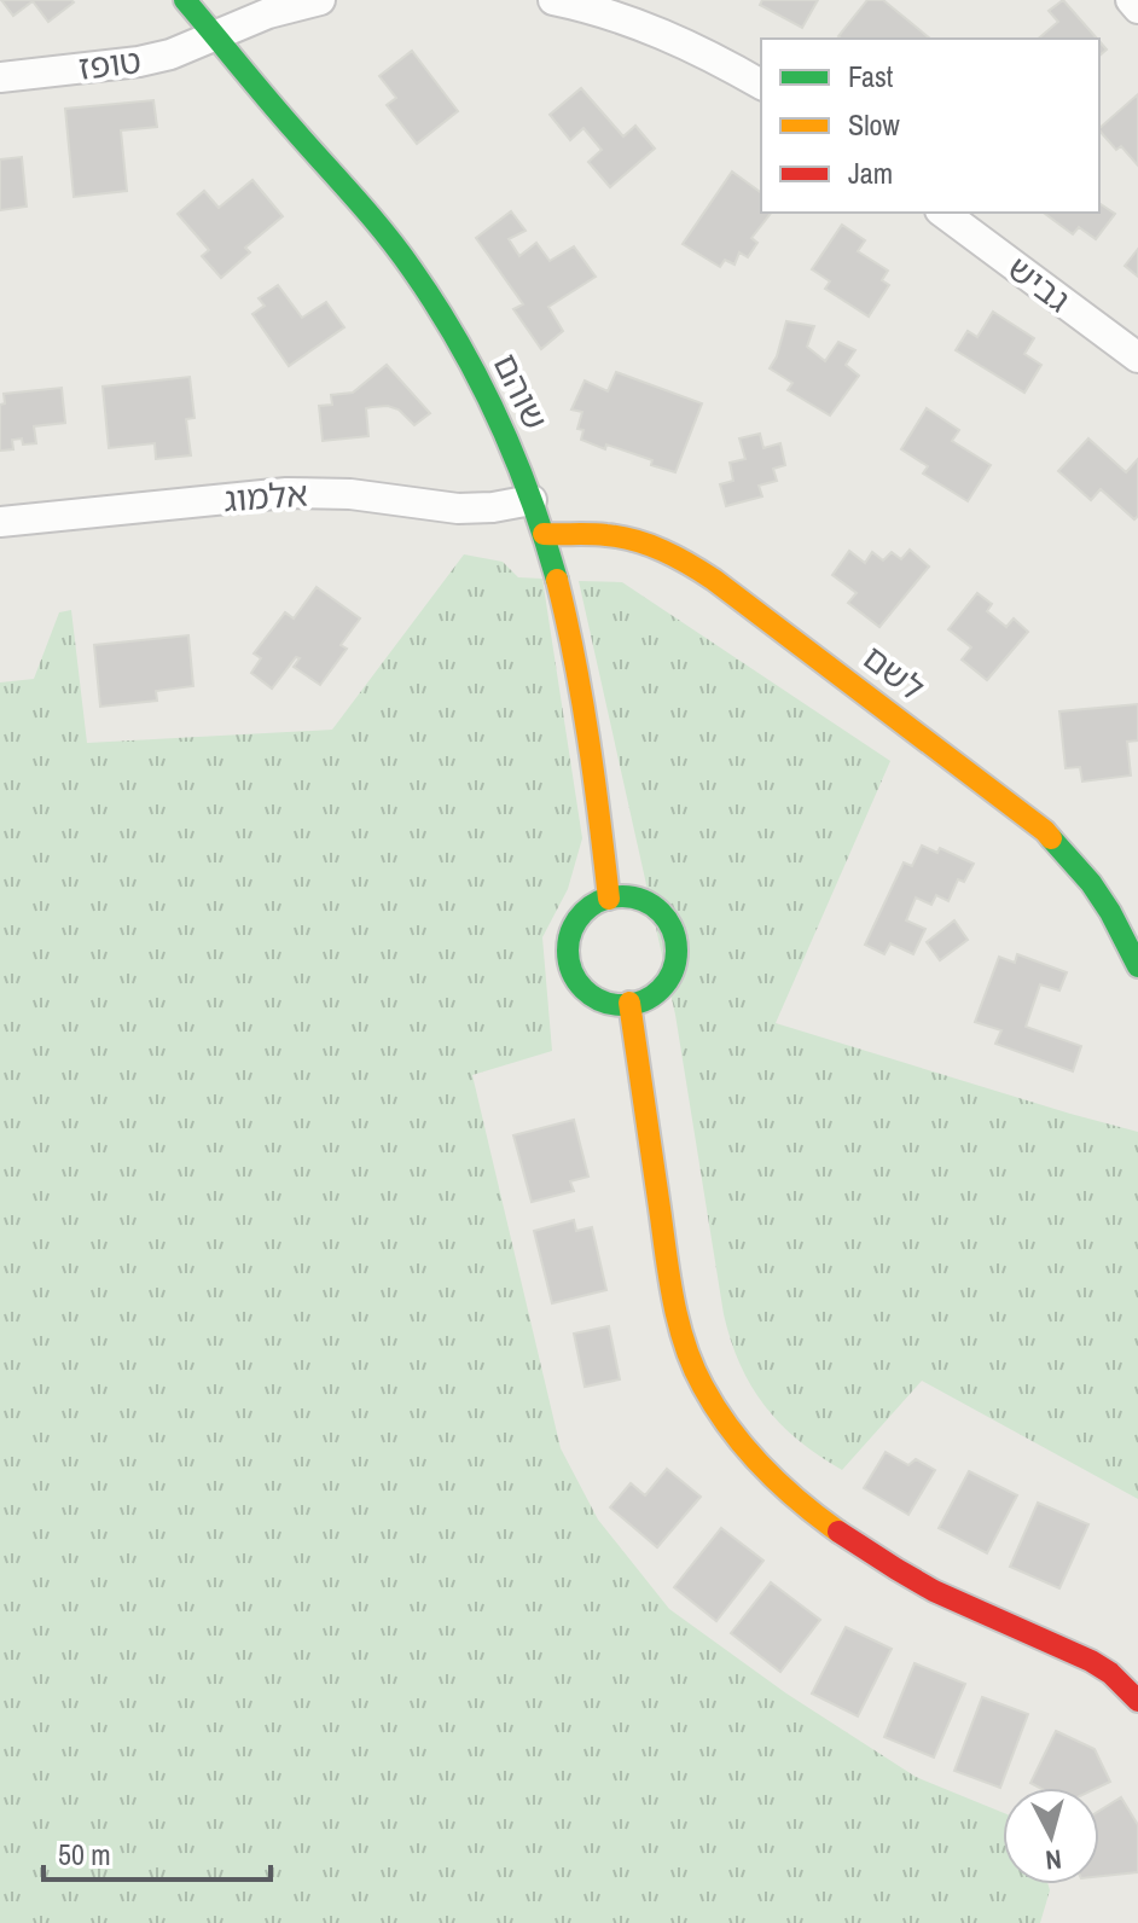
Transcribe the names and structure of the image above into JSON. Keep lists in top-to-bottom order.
{
  "streets": {
    "street": [
      "טופז",
      "גביש",
      "שוהם",
      "אלמוג",
      "לשם"
    ]
  },
  "crossings": [
    ["טופז", "שוהם"],
    ["שוהם", "אלמוג"],
    ["שוהם", "לשם"]
  ],
  "legend": ["Fast", "Slow", "Jam"],
  "scale_bar": "50 m",
  "north": "bottom"
}
